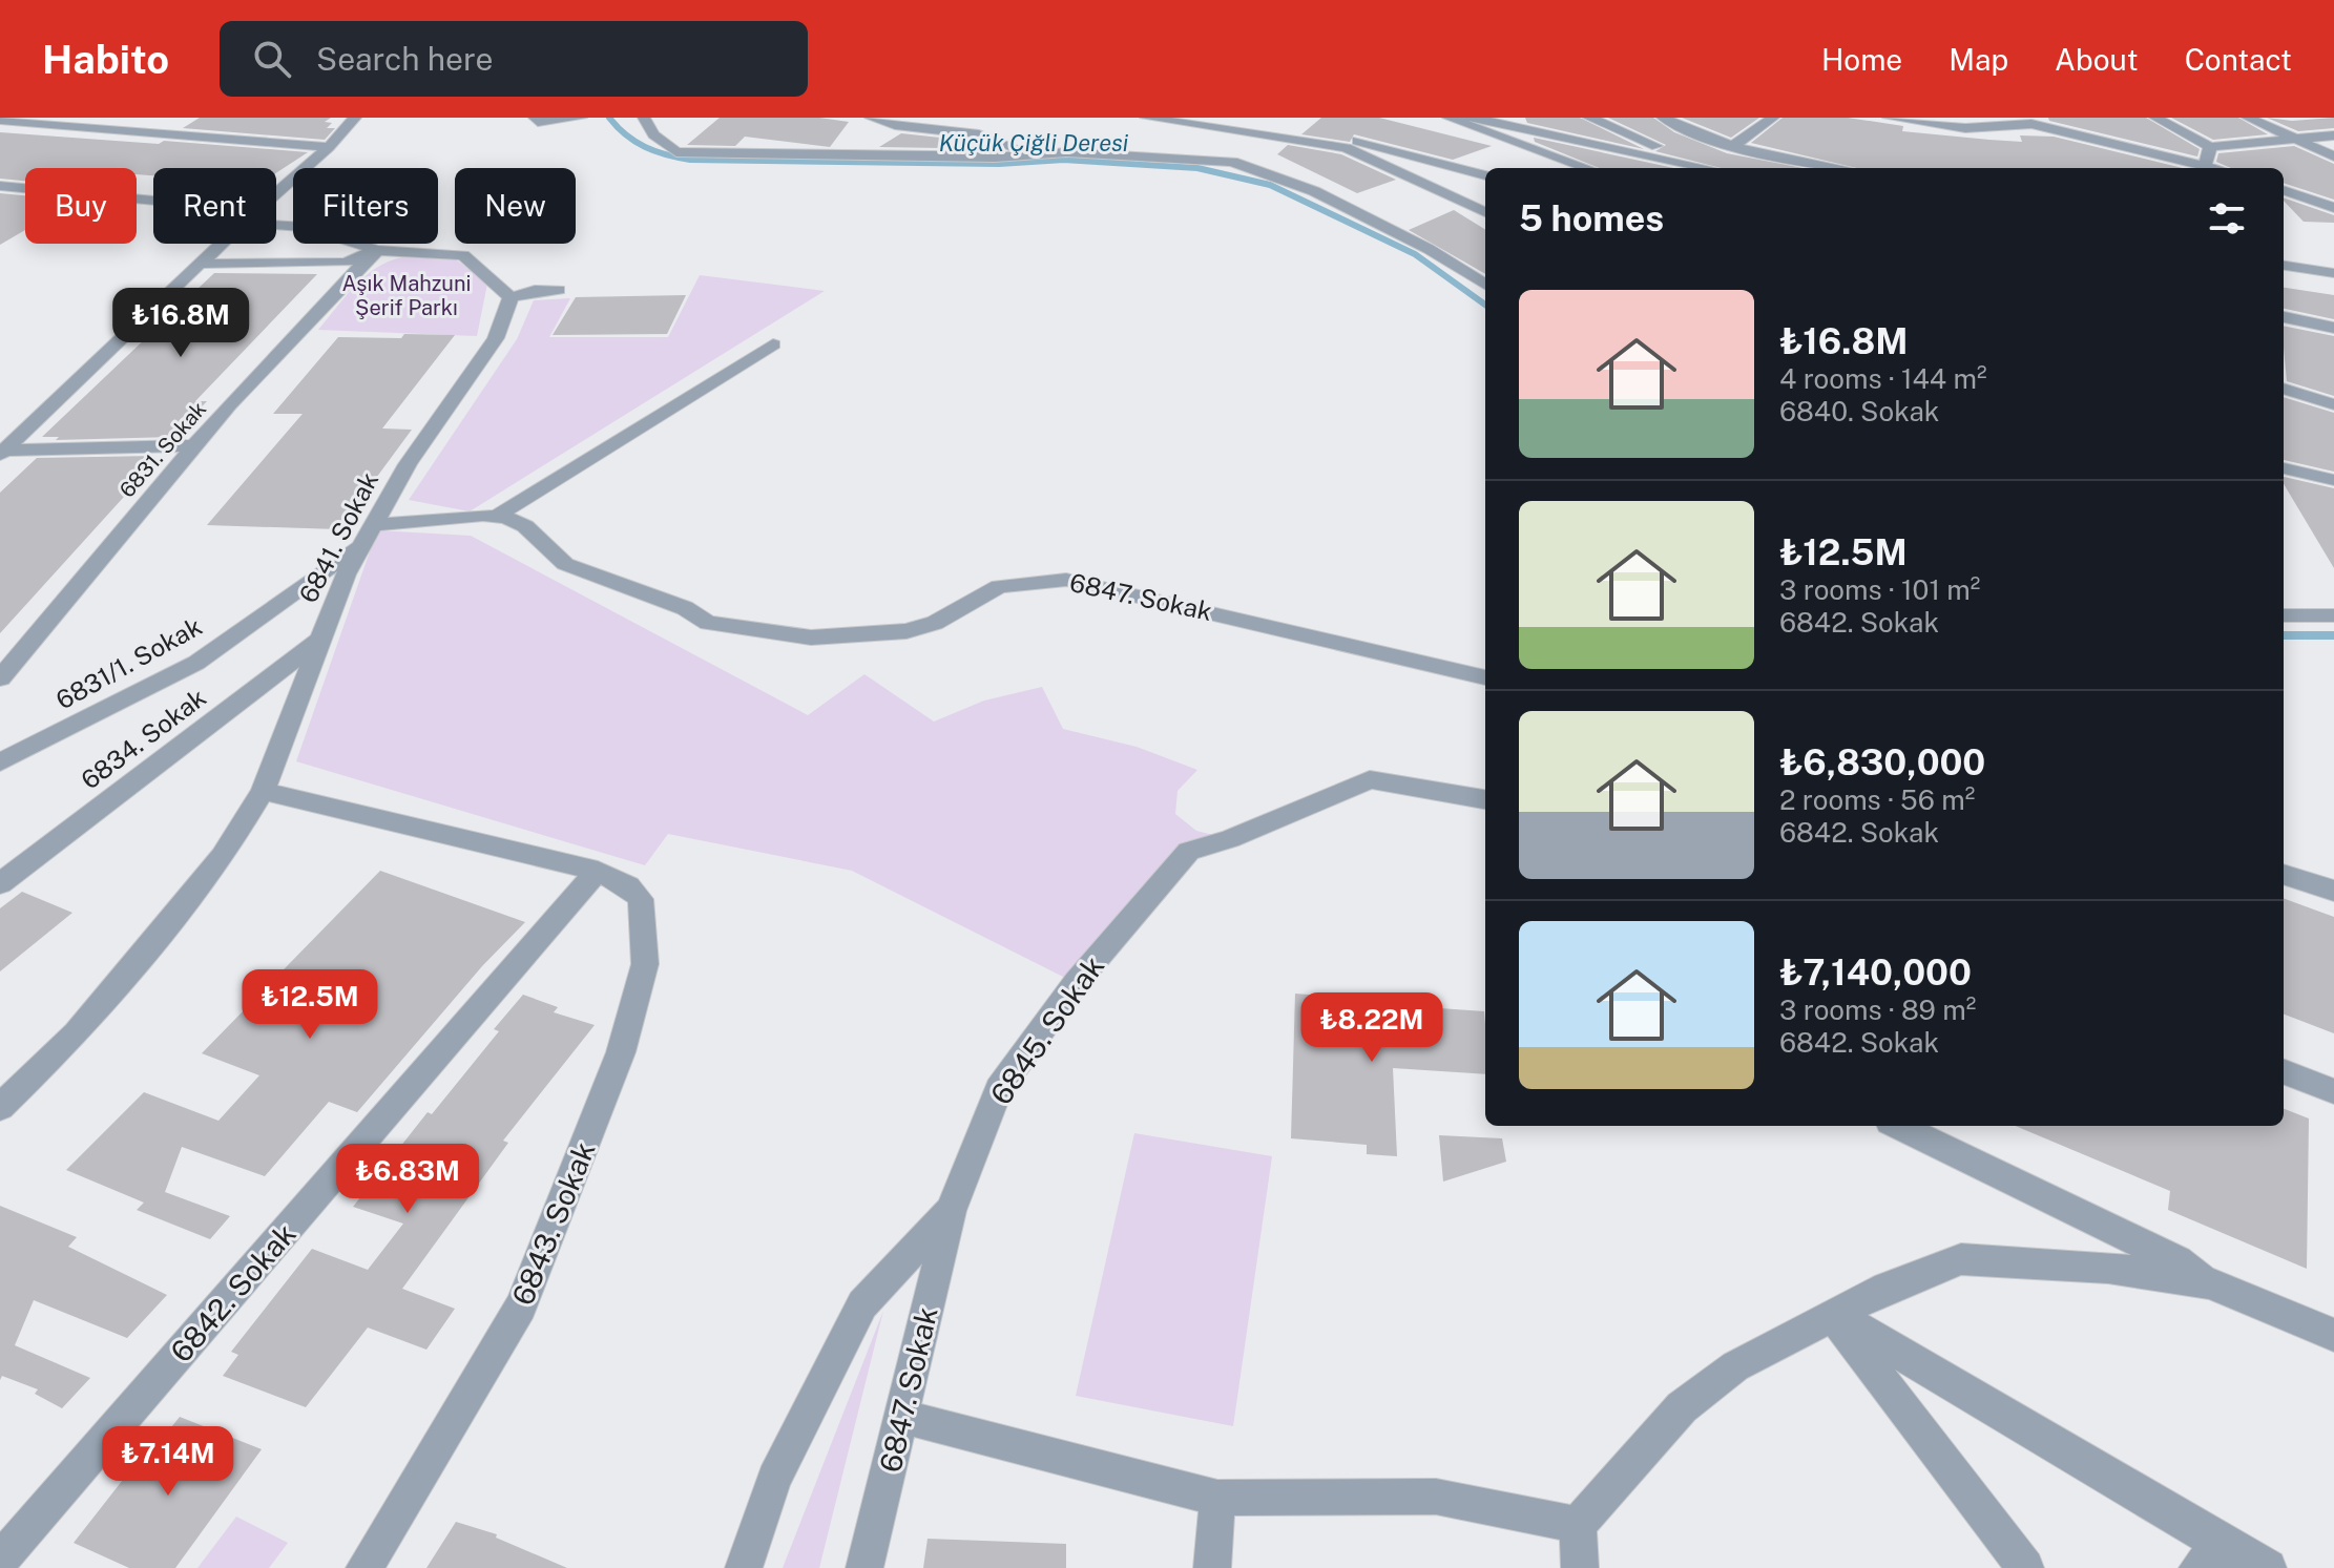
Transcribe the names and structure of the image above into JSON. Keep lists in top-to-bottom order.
{
  "streets": {
    "street": [
      "6831. Sokak",
      "6841. Sokak",
      "6847. Sokak",
      "6831/1. Sokak",
      "6834. Sokak",
      "6845. Sokak",
      "6843. Sokak",
      "6842. Sokak"
    ]
  },
  "crossings": [
    ["6841. Sokak", "6847. Sokak"],
    ["6841. Sokak", "6831/1. Sokak"],
    ["6841. Sokak", "6834. Sokak"],
    ["6847. Sokak", "6831/1. Sokak"],
    ["6847. Sokak", "6845. Sokak"],
    ["6843. Sokak", "6842. Sokak"]
  ],
  "water": ["Küçük Çiğli Deresi"],
  "parks": ["Aşık Mahzuni Şerif Parkı"],
  "page": {
    "header": "Habito",
    "search": "Search here",
    "nav": [
      "Home",
      "Map",
      "About",
      "Contact"
    ],
    "chip": [
      "Buy",
      "Rent",
      "Filters",
      "New"
    ],
    "heading": "5 homes",
    "list": [
      {
        "name": "₺16.8M",
        "note": "4 rooms · 144 m² · 6840. Sokak"
      },
      {
        "name": "₺12.5M",
        "note": "3 rooms · 101 m² · 6842. Sokak"
      },
      {
        "name": "₺6,830,000",
        "note": "2 rooms · 56 m² · 6842. Sokak"
      },
      {
        "name": "₺7,140,000",
        "note": "3 rooms · 89 m² · 6842. Sokak"
      }
    ],
    "price": [
      "₺16.8M",
      "₺12.5M",
      "₺8.22M",
      "₺6.83M",
      "₺7.14M"
    ]
  }
}
